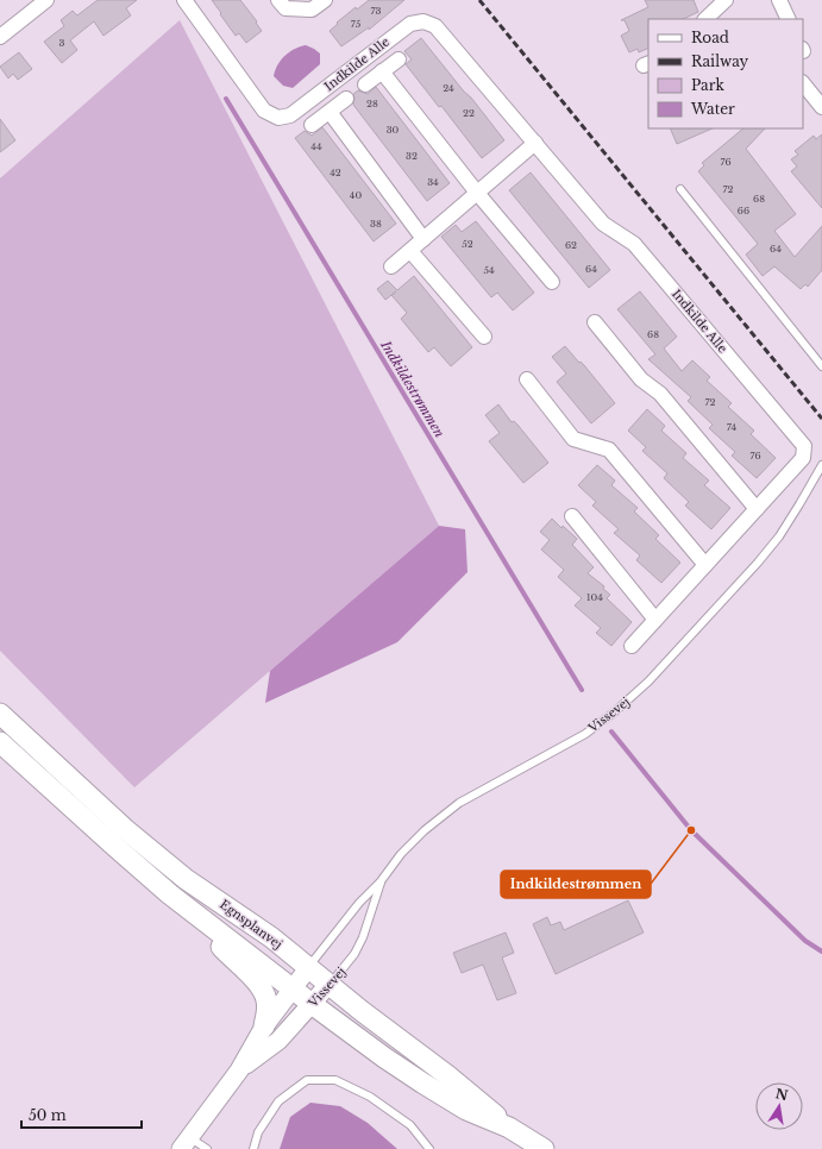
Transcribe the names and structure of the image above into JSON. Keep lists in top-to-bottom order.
{
  "streets": {
    "main road": ["Egnsplanvej"],
    "street": ["Indkilde Alle", "Vissevej"]
  },
  "crossings": [
    ["Vissevej", "Egnsplanvej"]
  ],
  "water": ["Indkildestrømmen"],
  "places": ["Indkildestrømmen"],
  "house_numbers": [
    "73",
    "75",
    "3",
    "24",
    "28",
    "22",
    "30",
    "44",
    "32",
    "76",
    "42",
    "34",
    "72",
    "40",
    "68",
    "66",
    "38",
    "52",
    "62",
    "64",
    "64",
    "54",
    "68",
    "72",
    "74",
    "76",
    "104"
  ],
  "legend": [
    "Road",
    "Railway",
    "Park",
    "Water"
  ],
  "scale_bar": "50 m",
  "north": "top"
}
